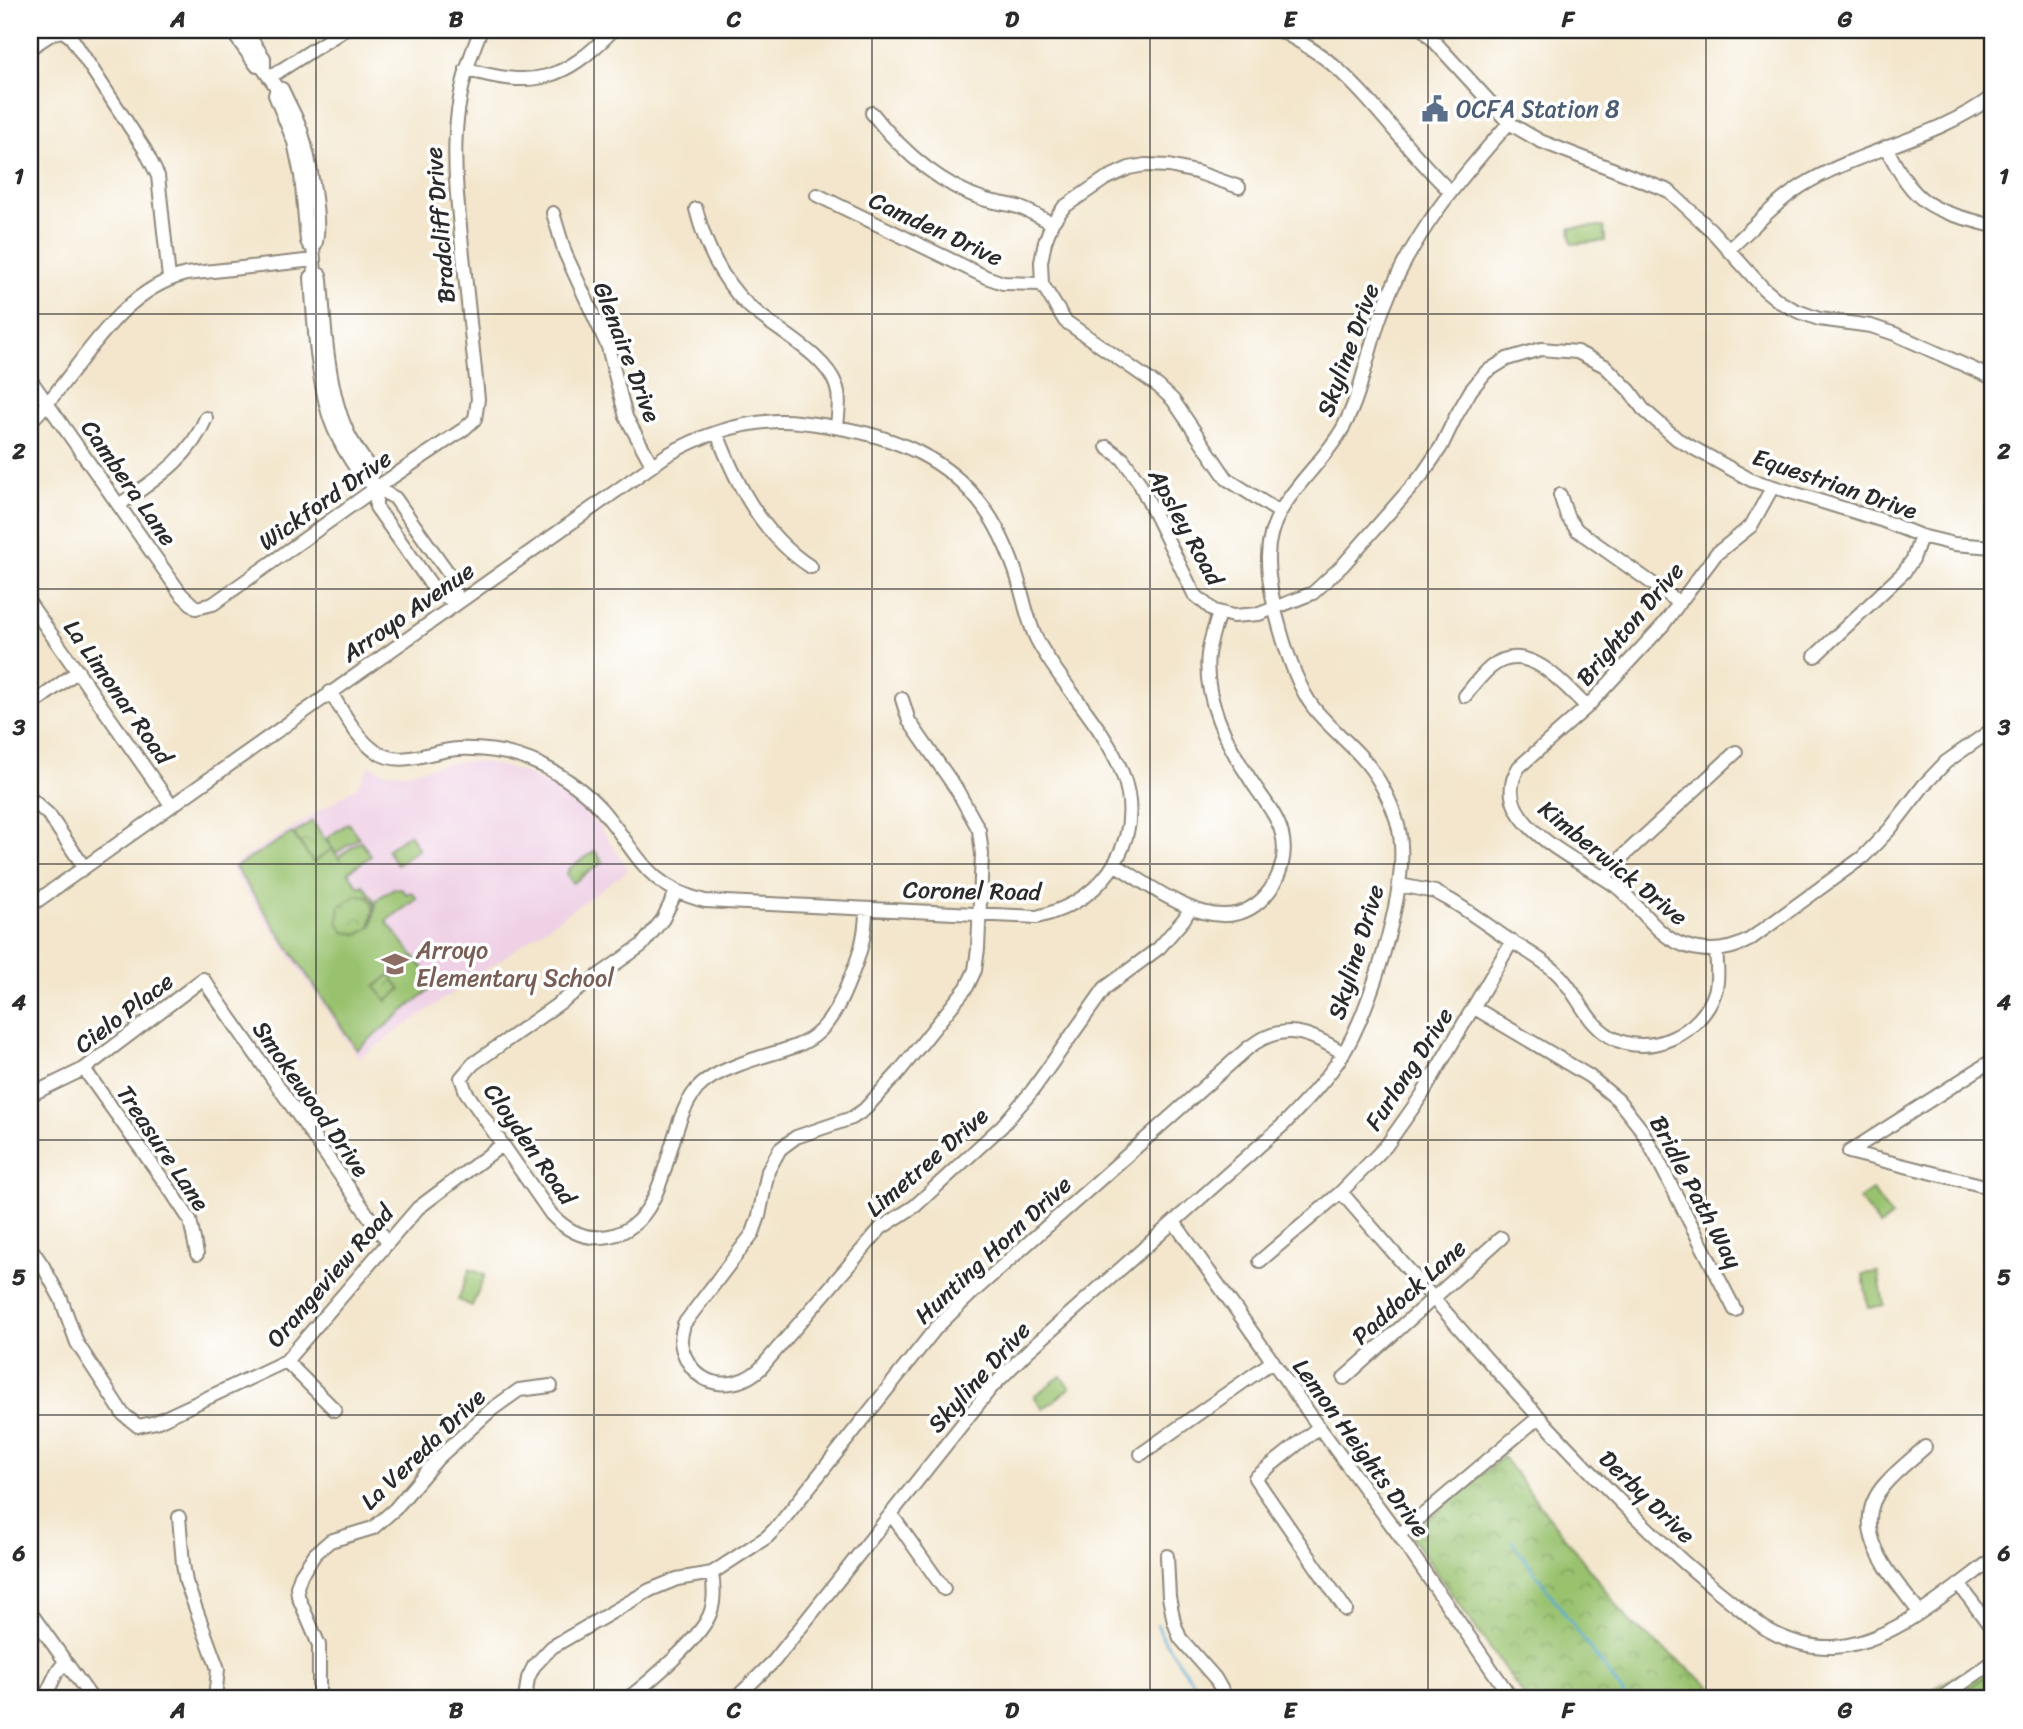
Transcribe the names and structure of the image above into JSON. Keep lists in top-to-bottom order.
{
  "streets": {
    "street": [
      "Bradcliff Drive",
      "Camden Drive",
      "Skyline Drive",
      "Glenaire Drive",
      "Cambera Lane",
      "Equestrian Drive",
      "Wickford Drive",
      "Apsley Road",
      "Arroyo Avenue",
      "Brighton Drive",
      "La Limonar Road",
      "Kimberwick Drive",
      "Coronel Road",
      "Cielo Place",
      "Furlong Drive",
      "Smokewood Drive",
      "Cloyden Road",
      "Treasure Lane",
      "Limetree Drive",
      "Bridle Path Way",
      "Hunting Horn Drive",
      "Orangeview Road",
      "Paddock Lane",
      "Lemon Heights Drive",
      "La Vereda Drive",
      "Derby Drive"
    ]
  },
  "crossings": [
    ["Bradcliff Drive", "Wickford Drive"],
    ["Skyline Drive", "Equestrian Drive"],
    ["Skyline Drive", "Apsley Road"],
    ["Skyline Drive", "Hunting Horn Drive"],
    ["Skyline Drive", "Lemon Heights Drive"],
    ["Glenaire Drive", "Arroyo Avenue"],
    ["Cambera Lane", "Wickford Drive"],
    ["Equestrian Drive", "Apsley Road"],
    ["Equestrian Drive", "Brighton Drive"],
    ["Arroyo Avenue", "La Limonar Road"],
    ["Arroyo Avenue", "Coronel Road"],
    ["Brighton Drive", "Kimberwick Drive"],
    ["Coronel Road", "Cloyden Road"],
    ["Coronel Road", "Limetree Drive"],
    ["Cielo Place", "Smokewood Drive"],
    ["Cielo Place", "Treasure Lane"],
    ["Furlong Drive", "Bridle Path Way"],
    ["Furlong Drive", "Derby Drive"],
    ["Smokewood Drive", "Orangeview Road"],
    ["Cloyden Road", "Orangeview Road"],
    ["Paddock Lane", "Derby Drive"]
  ],
  "places": {
    "public building": ["OCFA Station 8"],
    "school or university": ["Arroyo Elementary School"]
  },
  "grid": {
    "columns": [
      "A",
      "B",
      "C",
      "D",
      "E",
      "F",
      "G"
    ],
    "rows": [
      "1",
      "2",
      "3",
      "4",
      "5",
      "6"
    ]
  }
}
